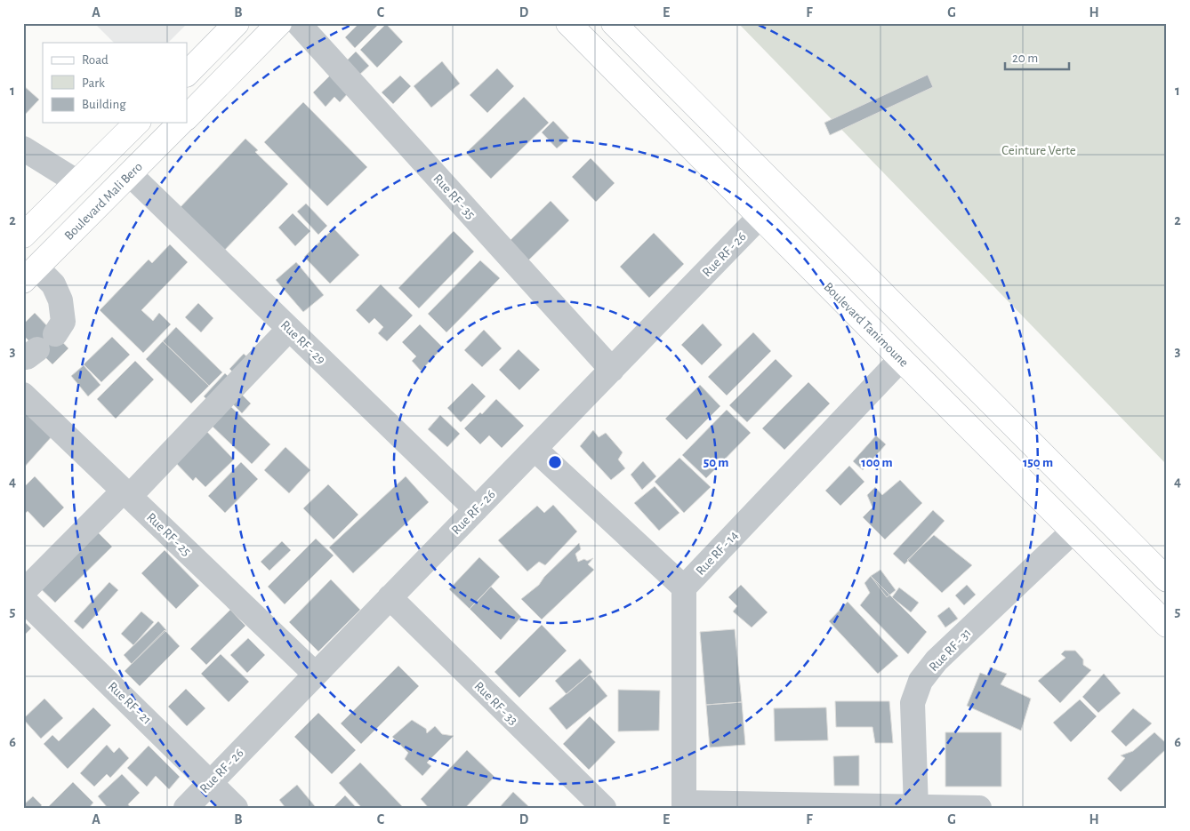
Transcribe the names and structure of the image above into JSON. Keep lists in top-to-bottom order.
{
  "streets": {
    "main road": ["Boulevard Mali Bero", "Boulevard Tanimoune"],
    "street": [
      "Rue RF - 35",
      "Rue RF - 26",
      "Rue RF - 29",
      "Rue RF - 25",
      "Rue RF - 14",
      "Rue RF - 31",
      "Rue RF - 21",
      "Rue RF - 33"
    ]
  },
  "crossings": [
    ["Rue RF - 35", "Rue RF - 26"],
    ["Boulevard Mali Bero", "Rue RF - 29"],
    ["Rue RF - 26", "Boulevard Tanimoune"],
    ["Rue RF - 26", "Rue RF - 29"],
    ["Rue RF - 26", "Rue RF - 25"],
    ["Rue RF - 26", "Rue RF - 21"],
    ["Rue RF - 26", "Rue RF - 33"],
    ["Boulevard Tanimoune", "Rue RF - 14"],
    ["Boulevard Tanimoune", "Rue RF - 31"]
  ],
  "parks": ["Ceinture Verte"],
  "legend": ["Road", "Park", "Building"],
  "scale_bar": "20 m",
  "grid": {
    "columns": [
      "A",
      "B",
      "C",
      "D",
      "E",
      "F",
      "G",
      "H"
    ],
    "rows": [
      "1",
      "2",
      "3",
      "4",
      "5",
      "6"
    ]
  },
  "rings": ["50 m", "100 m", "150 m"]
}
